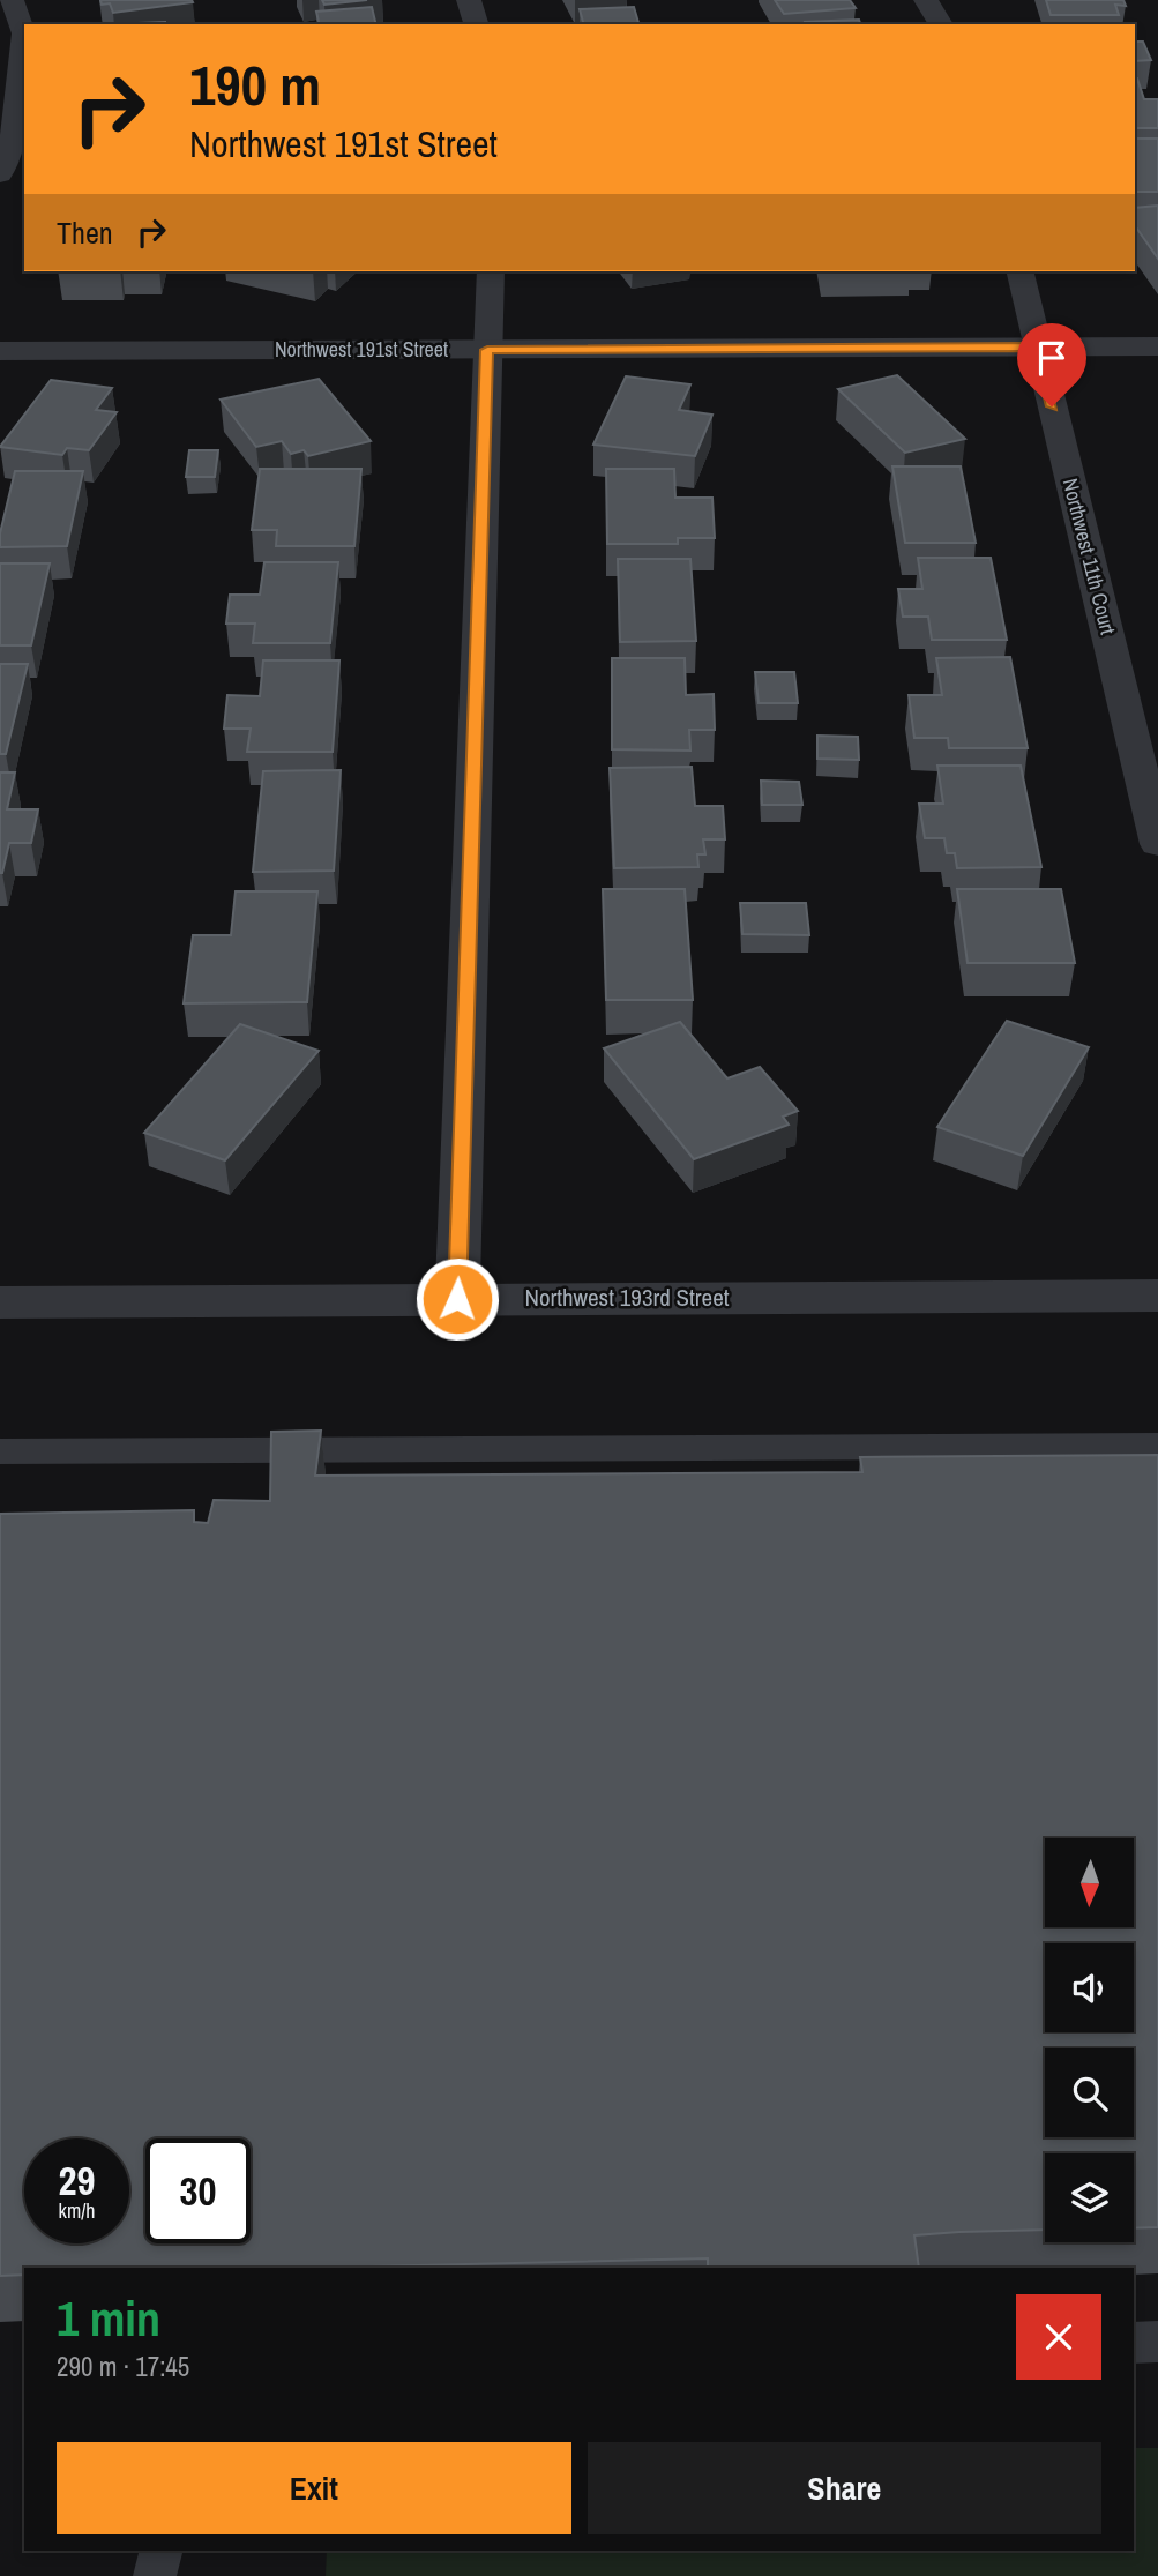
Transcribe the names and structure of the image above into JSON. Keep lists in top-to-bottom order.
{
  "streets": {
    "street": ["Northwest 191st Street", "Northwest 11th Court", "Northwest 193rd Street"]
  },
  "crossings": [
    ["Northwest 191st Street", "Northwest 11th Court"]
  ],
  "north": "bottom",
  "page": {
    "turn": ["190 m", "Northwest 191st Street"],
    "then": "Then",
    "speed": "29 km/h",
    "limit": "30",
    "heading": ["1 min", "290 m · 17:45"],
    "buttons": ["Exit", "Share"]
  }
}
